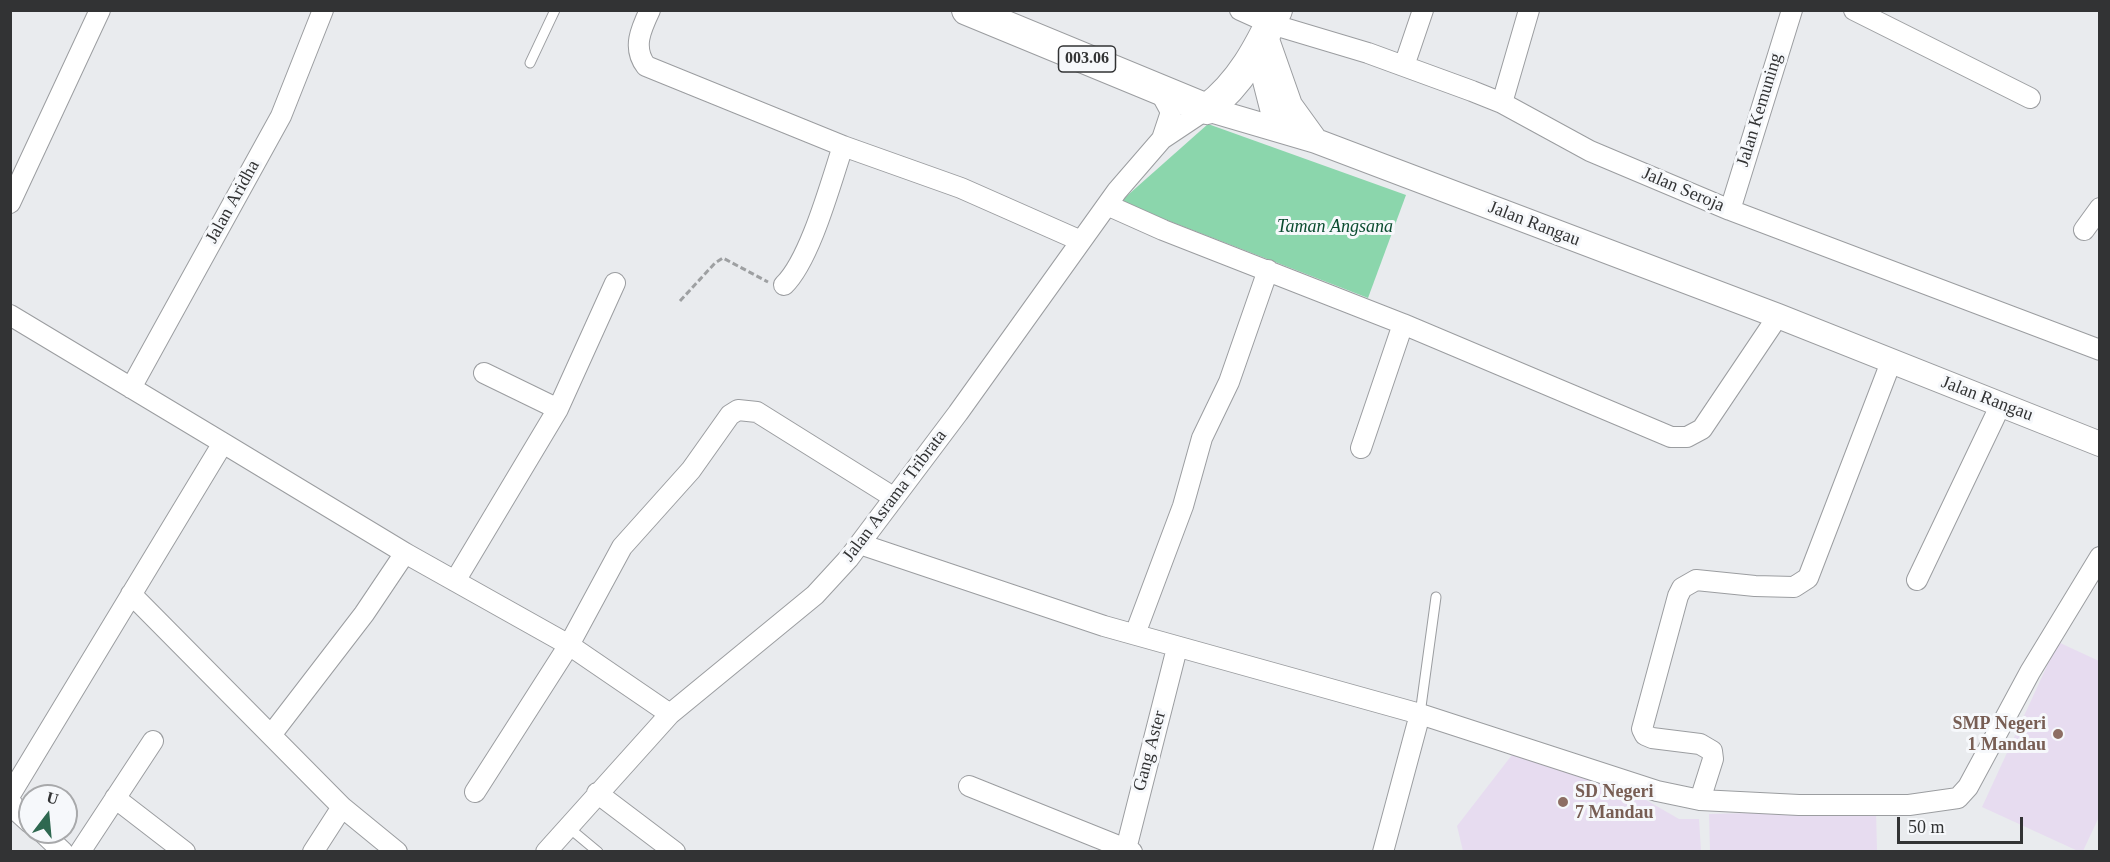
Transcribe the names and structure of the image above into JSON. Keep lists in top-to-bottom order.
{
  "streets": {
    "main road": ["003.06", "Jalan Rangau"],
    "street": [
      "Jalan Kemuning",
      "Jalan Seroja",
      "Jalan Aridha",
      "Jalan Asrama Tribrata",
      "Gang Aster"
    ]
  },
  "crossings": [
    ["Jalan Kemuning", "Jalan Seroja"],
    ["Jalan Rangau", "Jalan Asrama Tribrata"]
  ],
  "parks": ["Taman Angsana"],
  "places": ["SMP Negeri 1 Mandau", "SD Negeri 7 Mandau"],
  "scale_bar": "50 m",
  "north": "top"
}
